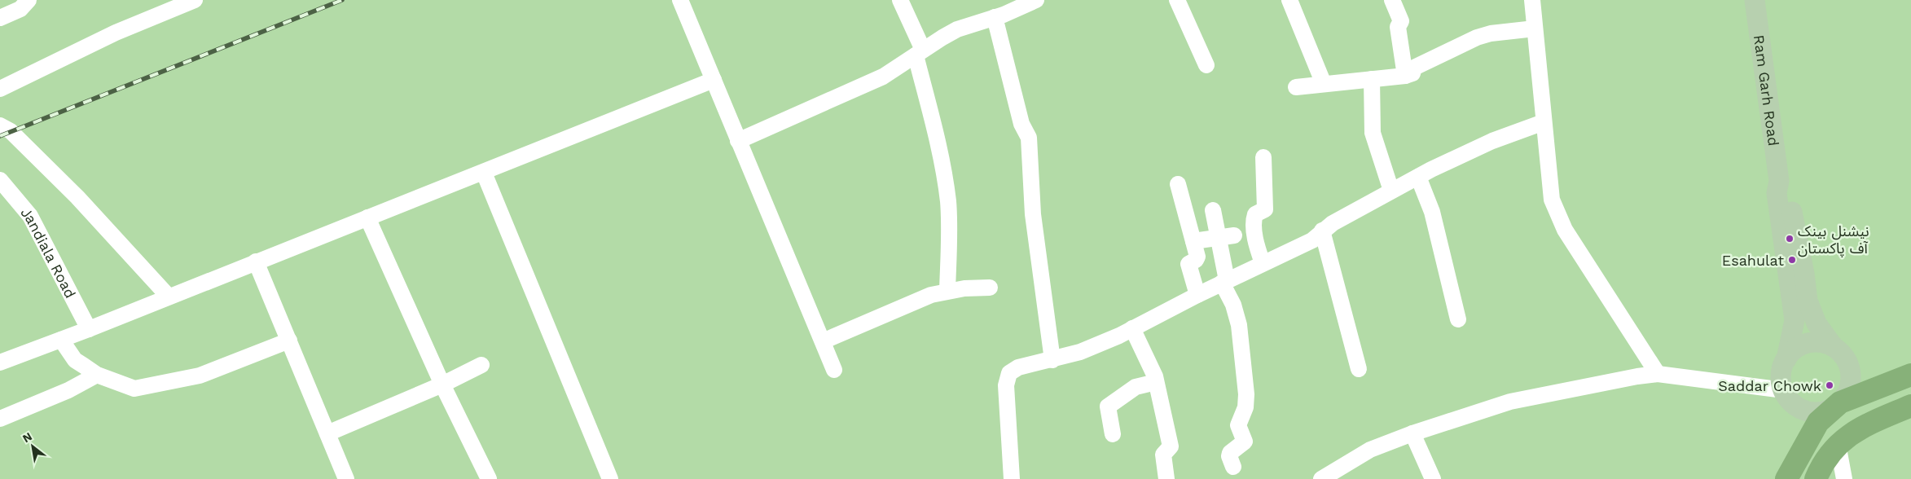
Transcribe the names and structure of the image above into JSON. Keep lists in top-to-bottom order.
{
  "streets": {
    "main road": ["Ram Garh Road"],
    "street": ["Jandiala Road"]
  },
  "places": ["نیشنل بینک آف پاکستان", "Esahulat", "Saddar Chowk"],
  "north": "top left"
}
